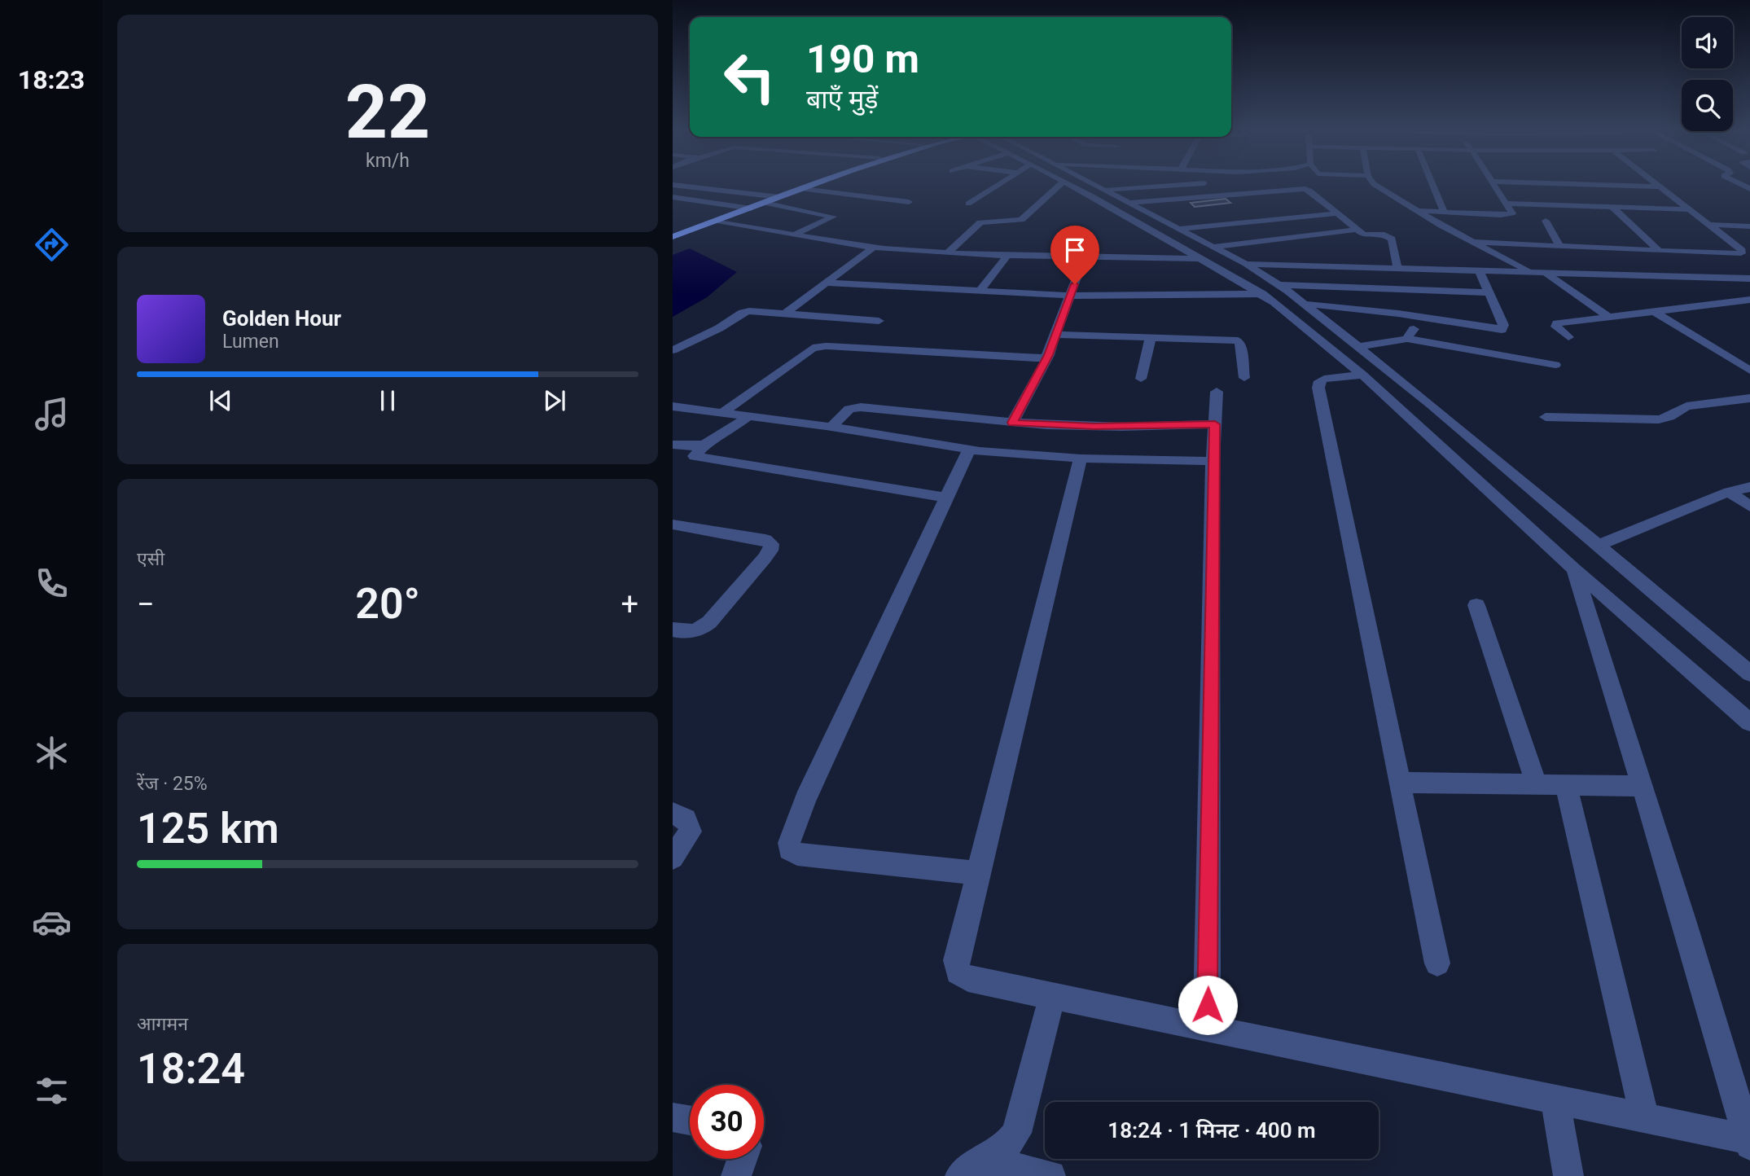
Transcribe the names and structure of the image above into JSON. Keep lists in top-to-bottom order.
{
  "page": {
    "tabs": "18:23",
    "tile": [
      ["22", "km/h"],
      "एसी",
      ["रेंज · 25%", "125 km"],
      ["आगमन", "18:24"]
    ],
    "turn": ["190 m", "बाएँ मुड़ें"],
    "song": ["Golden Hour", "Lumen"],
    "heat": ["−", "20°", "+"],
    "limit": "30",
    "trip": "18:24 · 1 मिनट · 400 m"
  }
}
